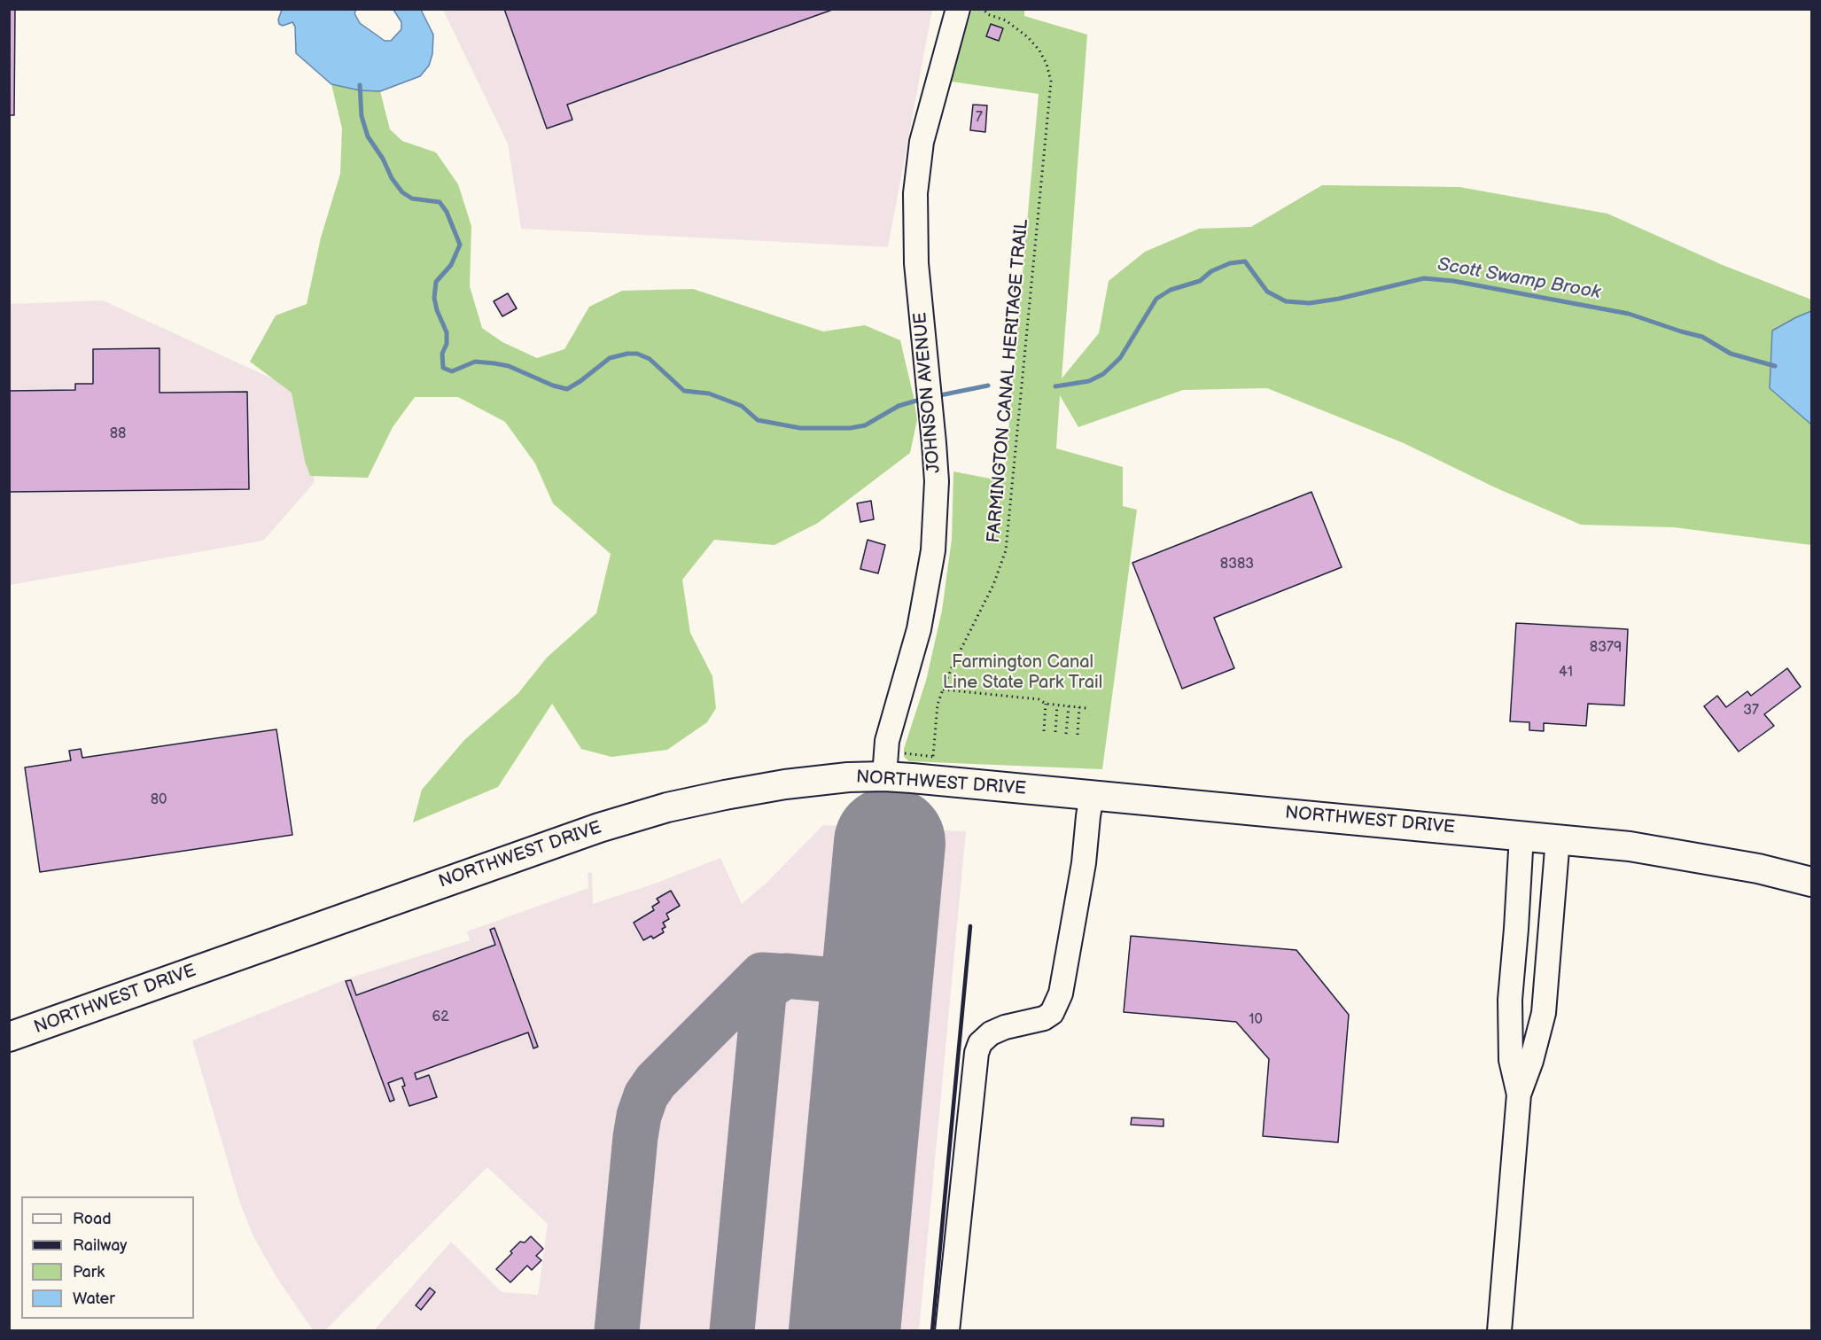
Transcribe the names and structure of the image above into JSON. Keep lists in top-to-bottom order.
{
  "streets": {
    "main road": ["NORTHWEST DRIVE"],
    "street": ["JOHNSON AVENUE"],
    "path": ["FARMINGTON CANAL HERITAGE TRAIL"]
  },
  "crossings": [
    ["JOHNSON AVENUE", "NORTHWEST DRIVE"]
  ],
  "water": ["Scott Swamp Brook"],
  "parks": ["Farmington Canal Line State Park Trail"],
  "house_numbers": [
    "7",
    "88",
    "8383",
    "8379",
    "41",
    "37",
    "80",
    "62",
    "10"
  ],
  "legend": [
    "Road",
    "Railway",
    "Park",
    "Water"
  ]
}
